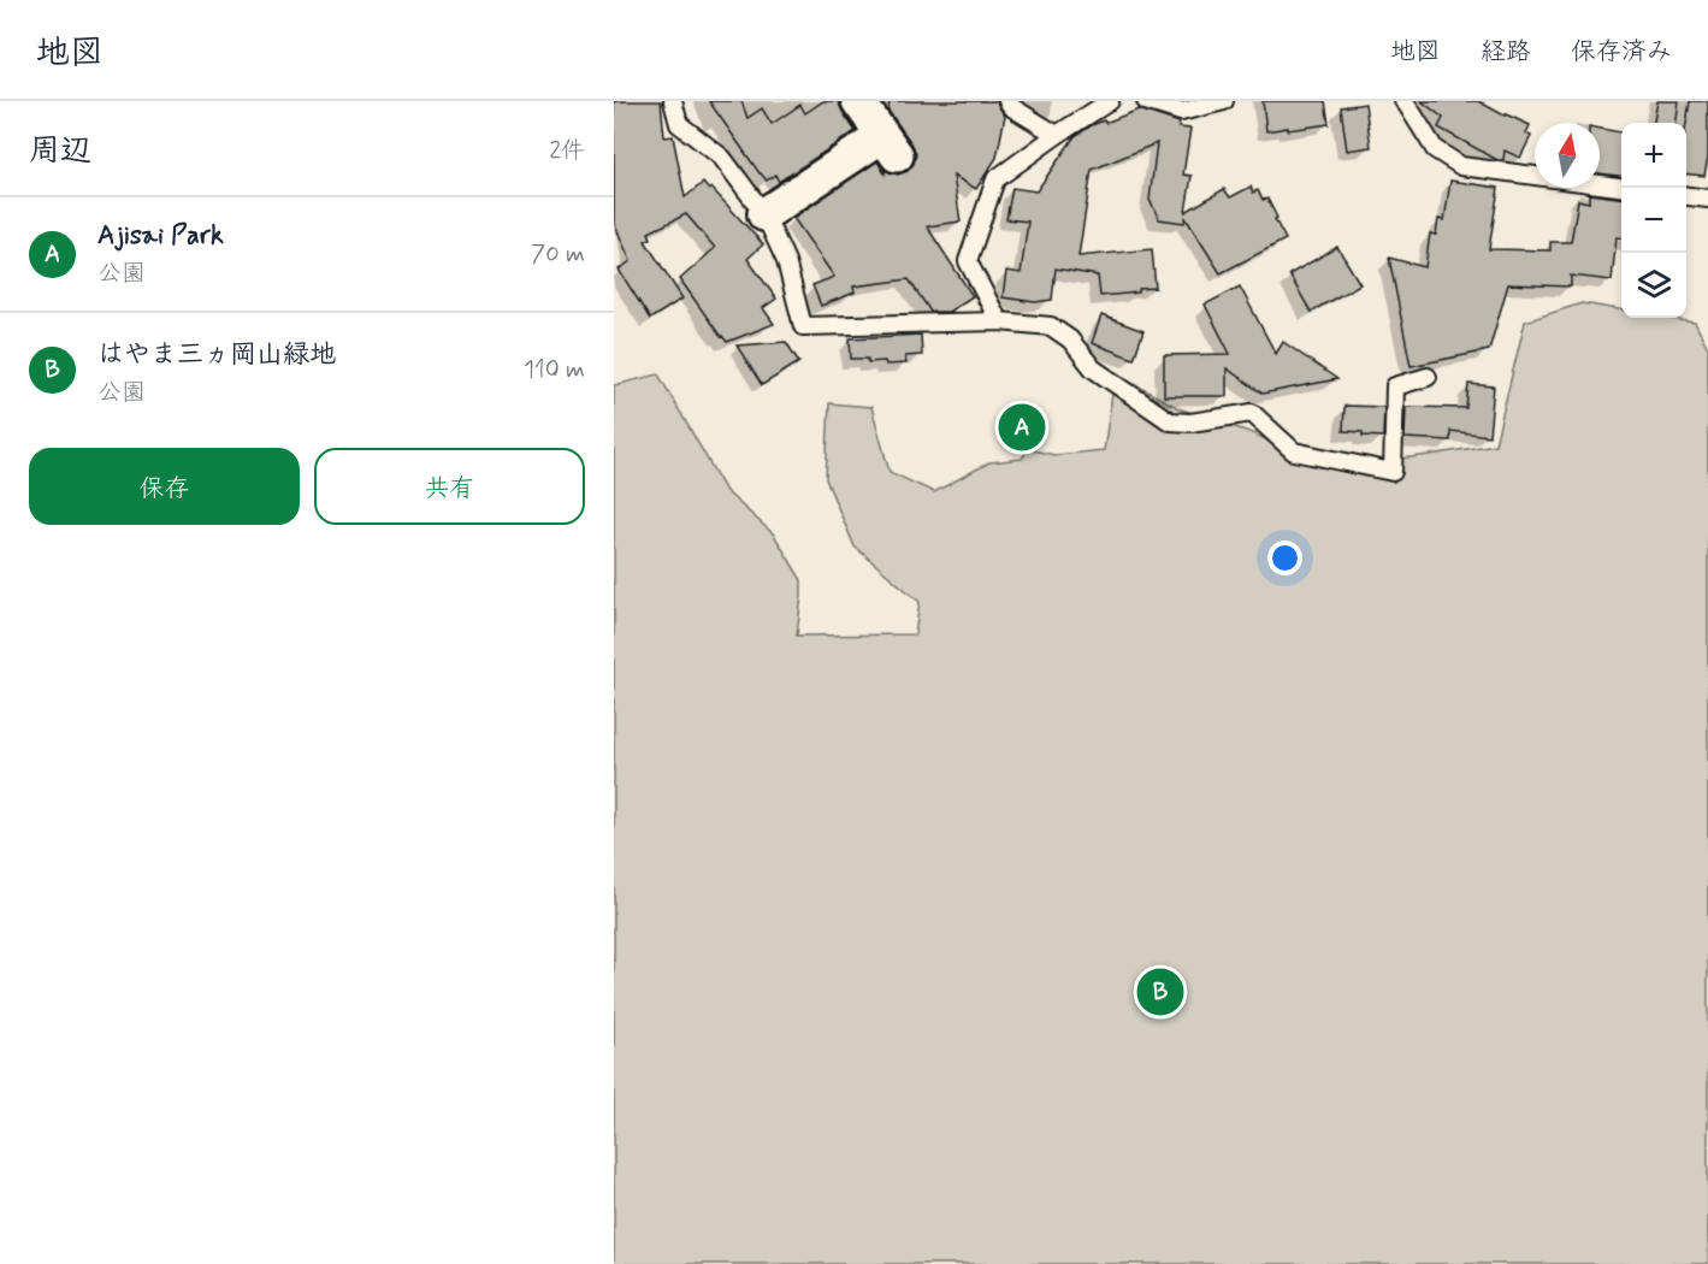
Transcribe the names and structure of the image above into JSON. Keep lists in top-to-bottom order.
{
  "north": "top",
  "page": {
    "header": "地図",
    "nav": ["地図", "経路", "保存済み"],
    "heading": ["周辺", "2件"],
    "map_buttons": ["+", "−"],
    "list": [
      {
        "mark": "A",
        "name": "Ajisai Park",
        "note": "公園",
        "value": "70 m"
      },
      {
        "mark": "B",
        "name": "はやま三ヵ岡山緑地",
        "note": "公園",
        "value": "110 m"
      }
    ],
    "pins": ["A", "B"],
    "buttons": ["保存", "共有"]
  }
}
